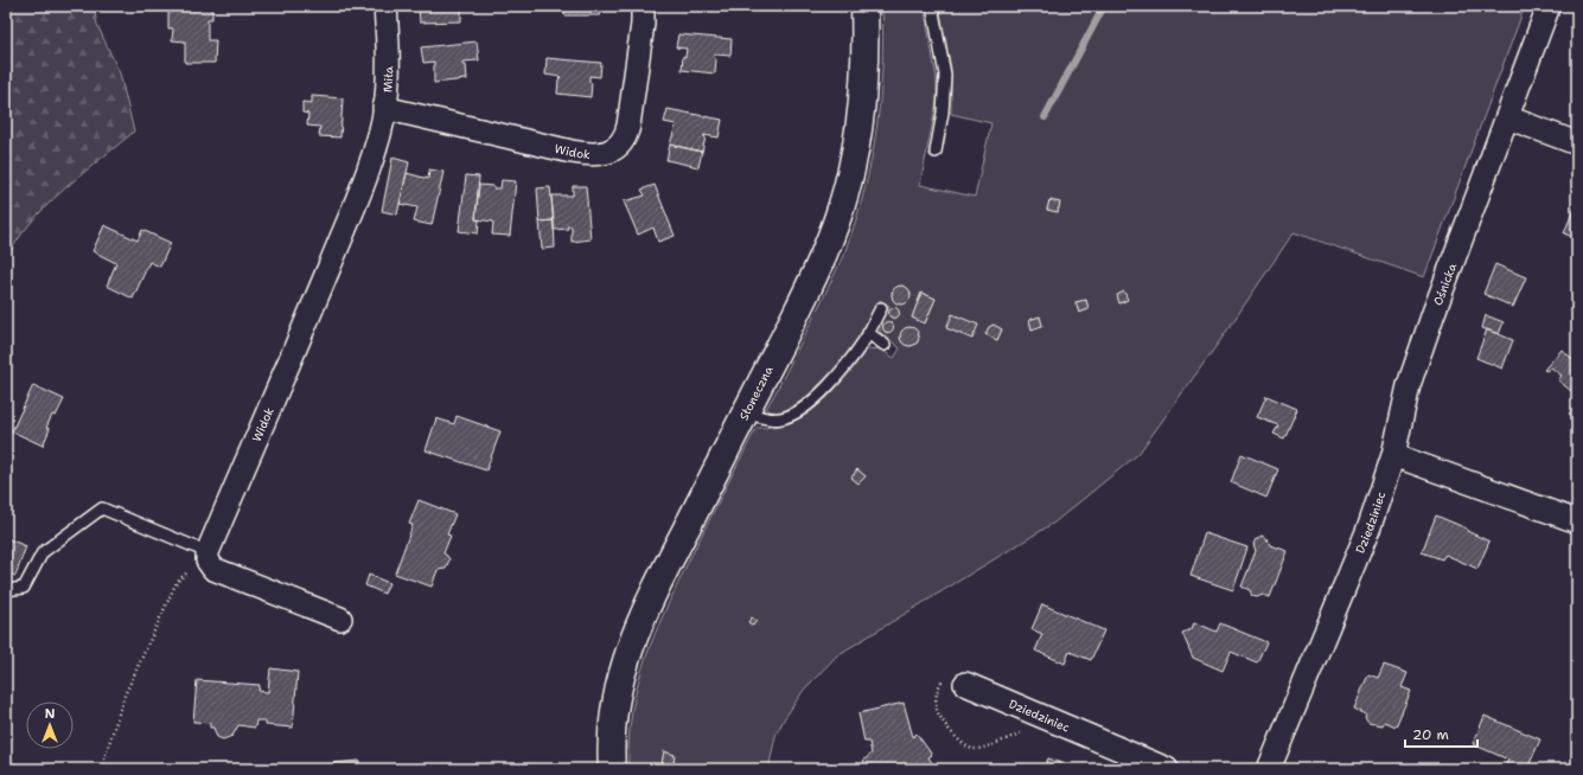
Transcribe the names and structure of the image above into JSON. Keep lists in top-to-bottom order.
{
  "streets": {
    "street": [
      "Miła",
      "Widok",
      "Ośnicka",
      "Słoneczna",
      "Dziedziniec"
    ]
  },
  "crossings": [
    ["Miła", "Widok"],
    ["Ośnicka", "Dziedziniec"]
  ],
  "scale_bar": "20 m",
  "north": "top"
}
